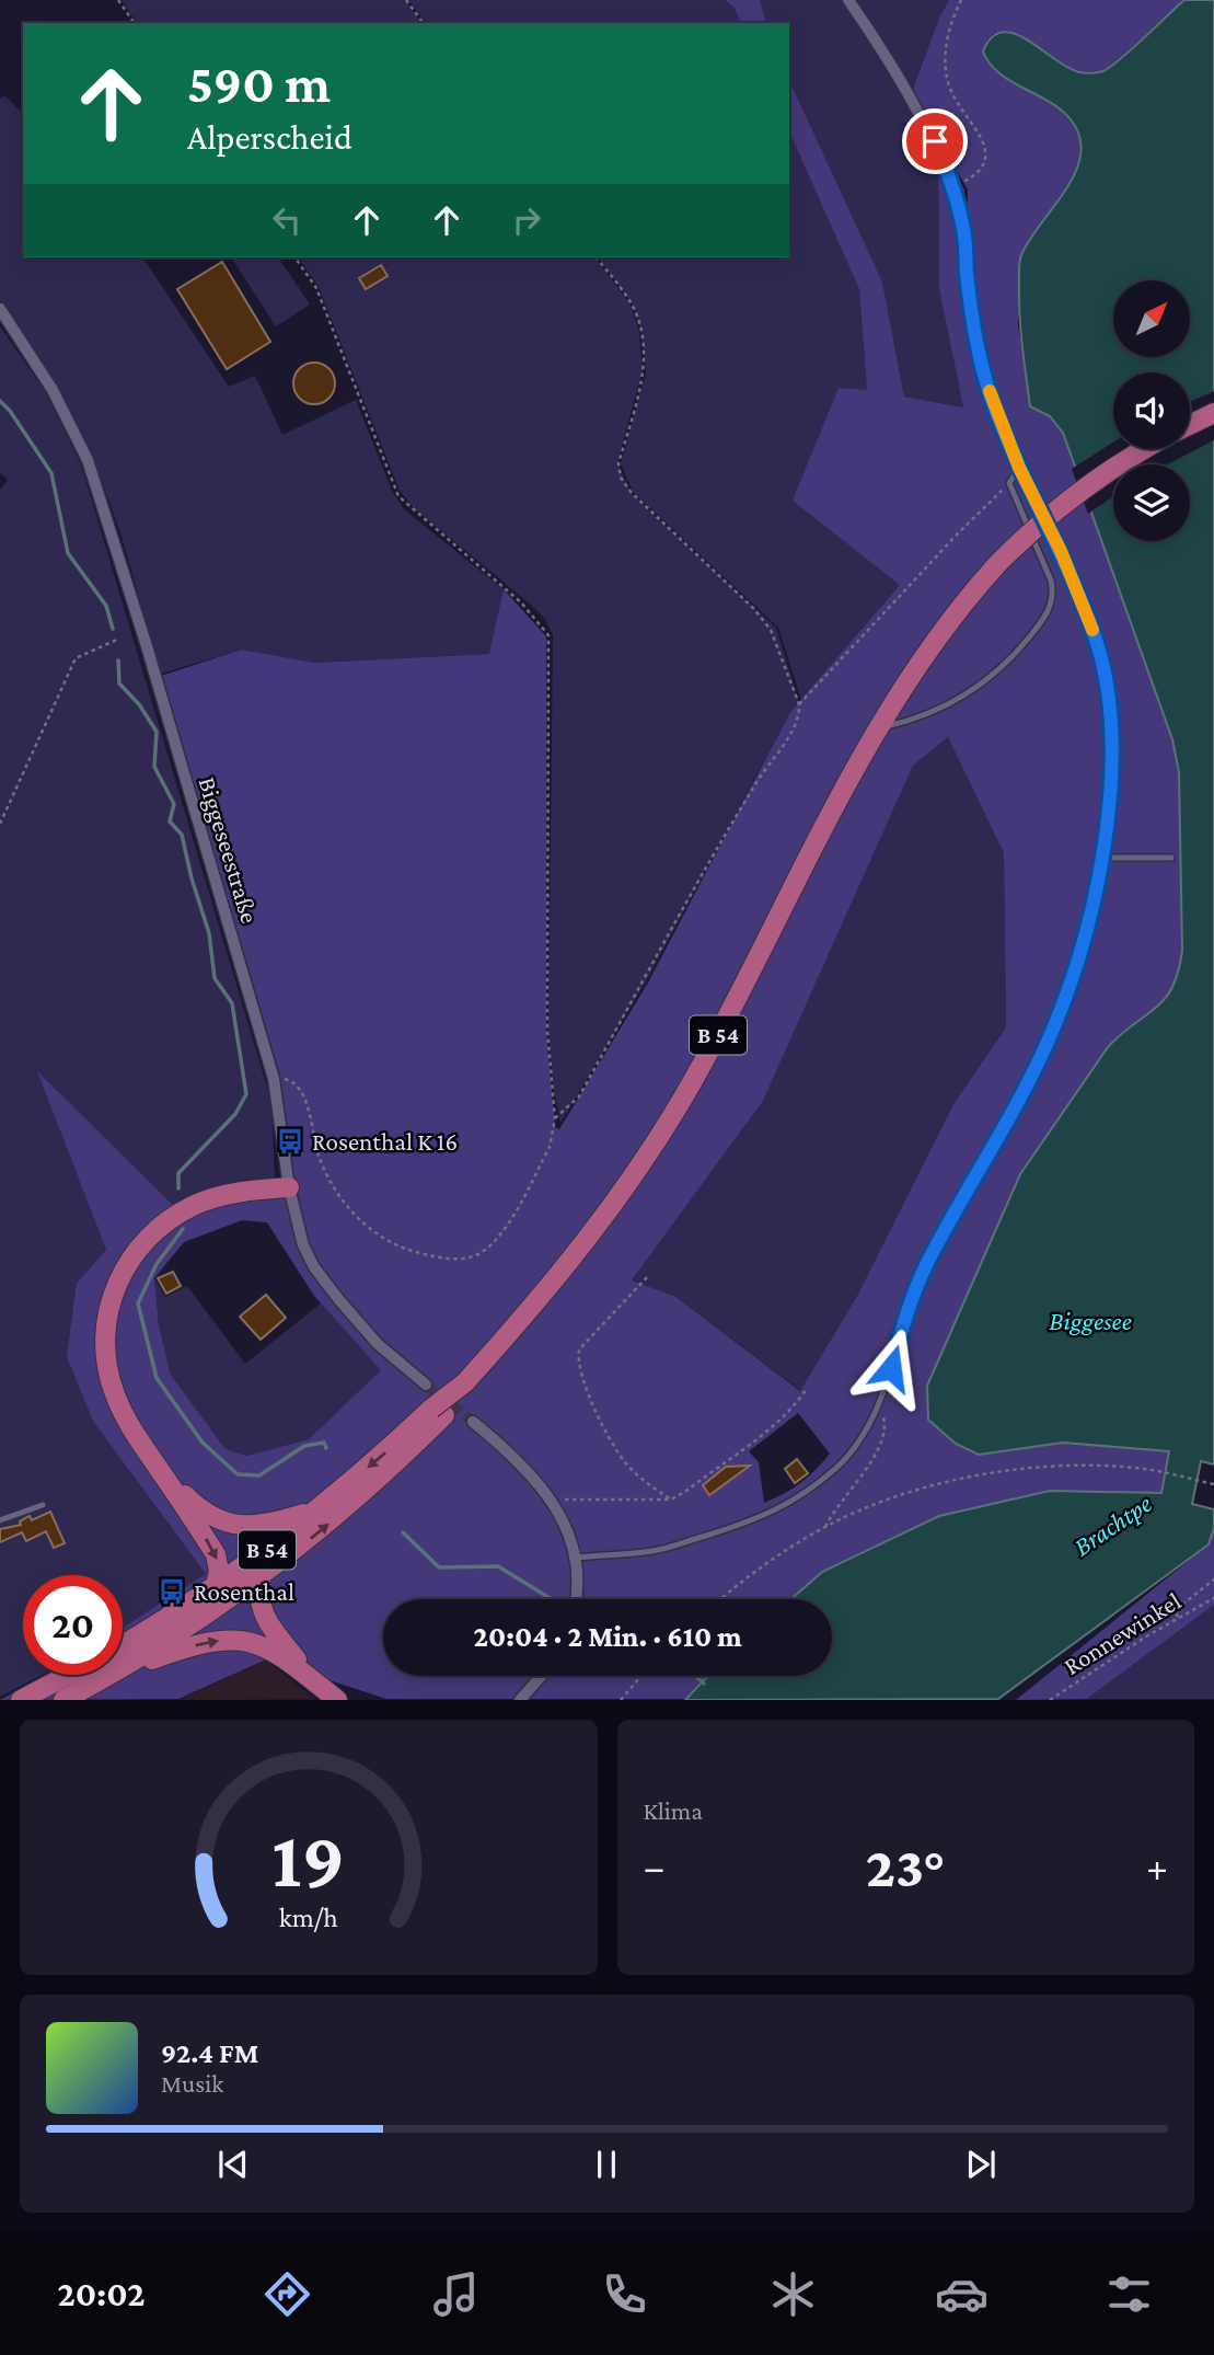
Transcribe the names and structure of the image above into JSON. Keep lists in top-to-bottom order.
{
  "streets": {
    "main road": ["B 54"],
    "street": ["Biggeseestraße"],
    "path": ["Ronnewinkel"]
  },
  "water": ["Biggesee", "Brachtpe"],
  "places": {
    "bus stop": ["Rosenthal K 16", "Rosenthal"]
  },
  "north": "top right",
  "page": {
    "turn": ["590 m", "Alperscheid"],
    "limit": "20",
    "trip": "20:04 · 2 Min. · 610 m",
    "tile": "Klima",
    "heat": ["−", "23°", "+"],
    "song": ["92.4 FM", "Musik"],
    "tabs": "20:02",
    "gauge": ["19", "km/h"]
  }
}
